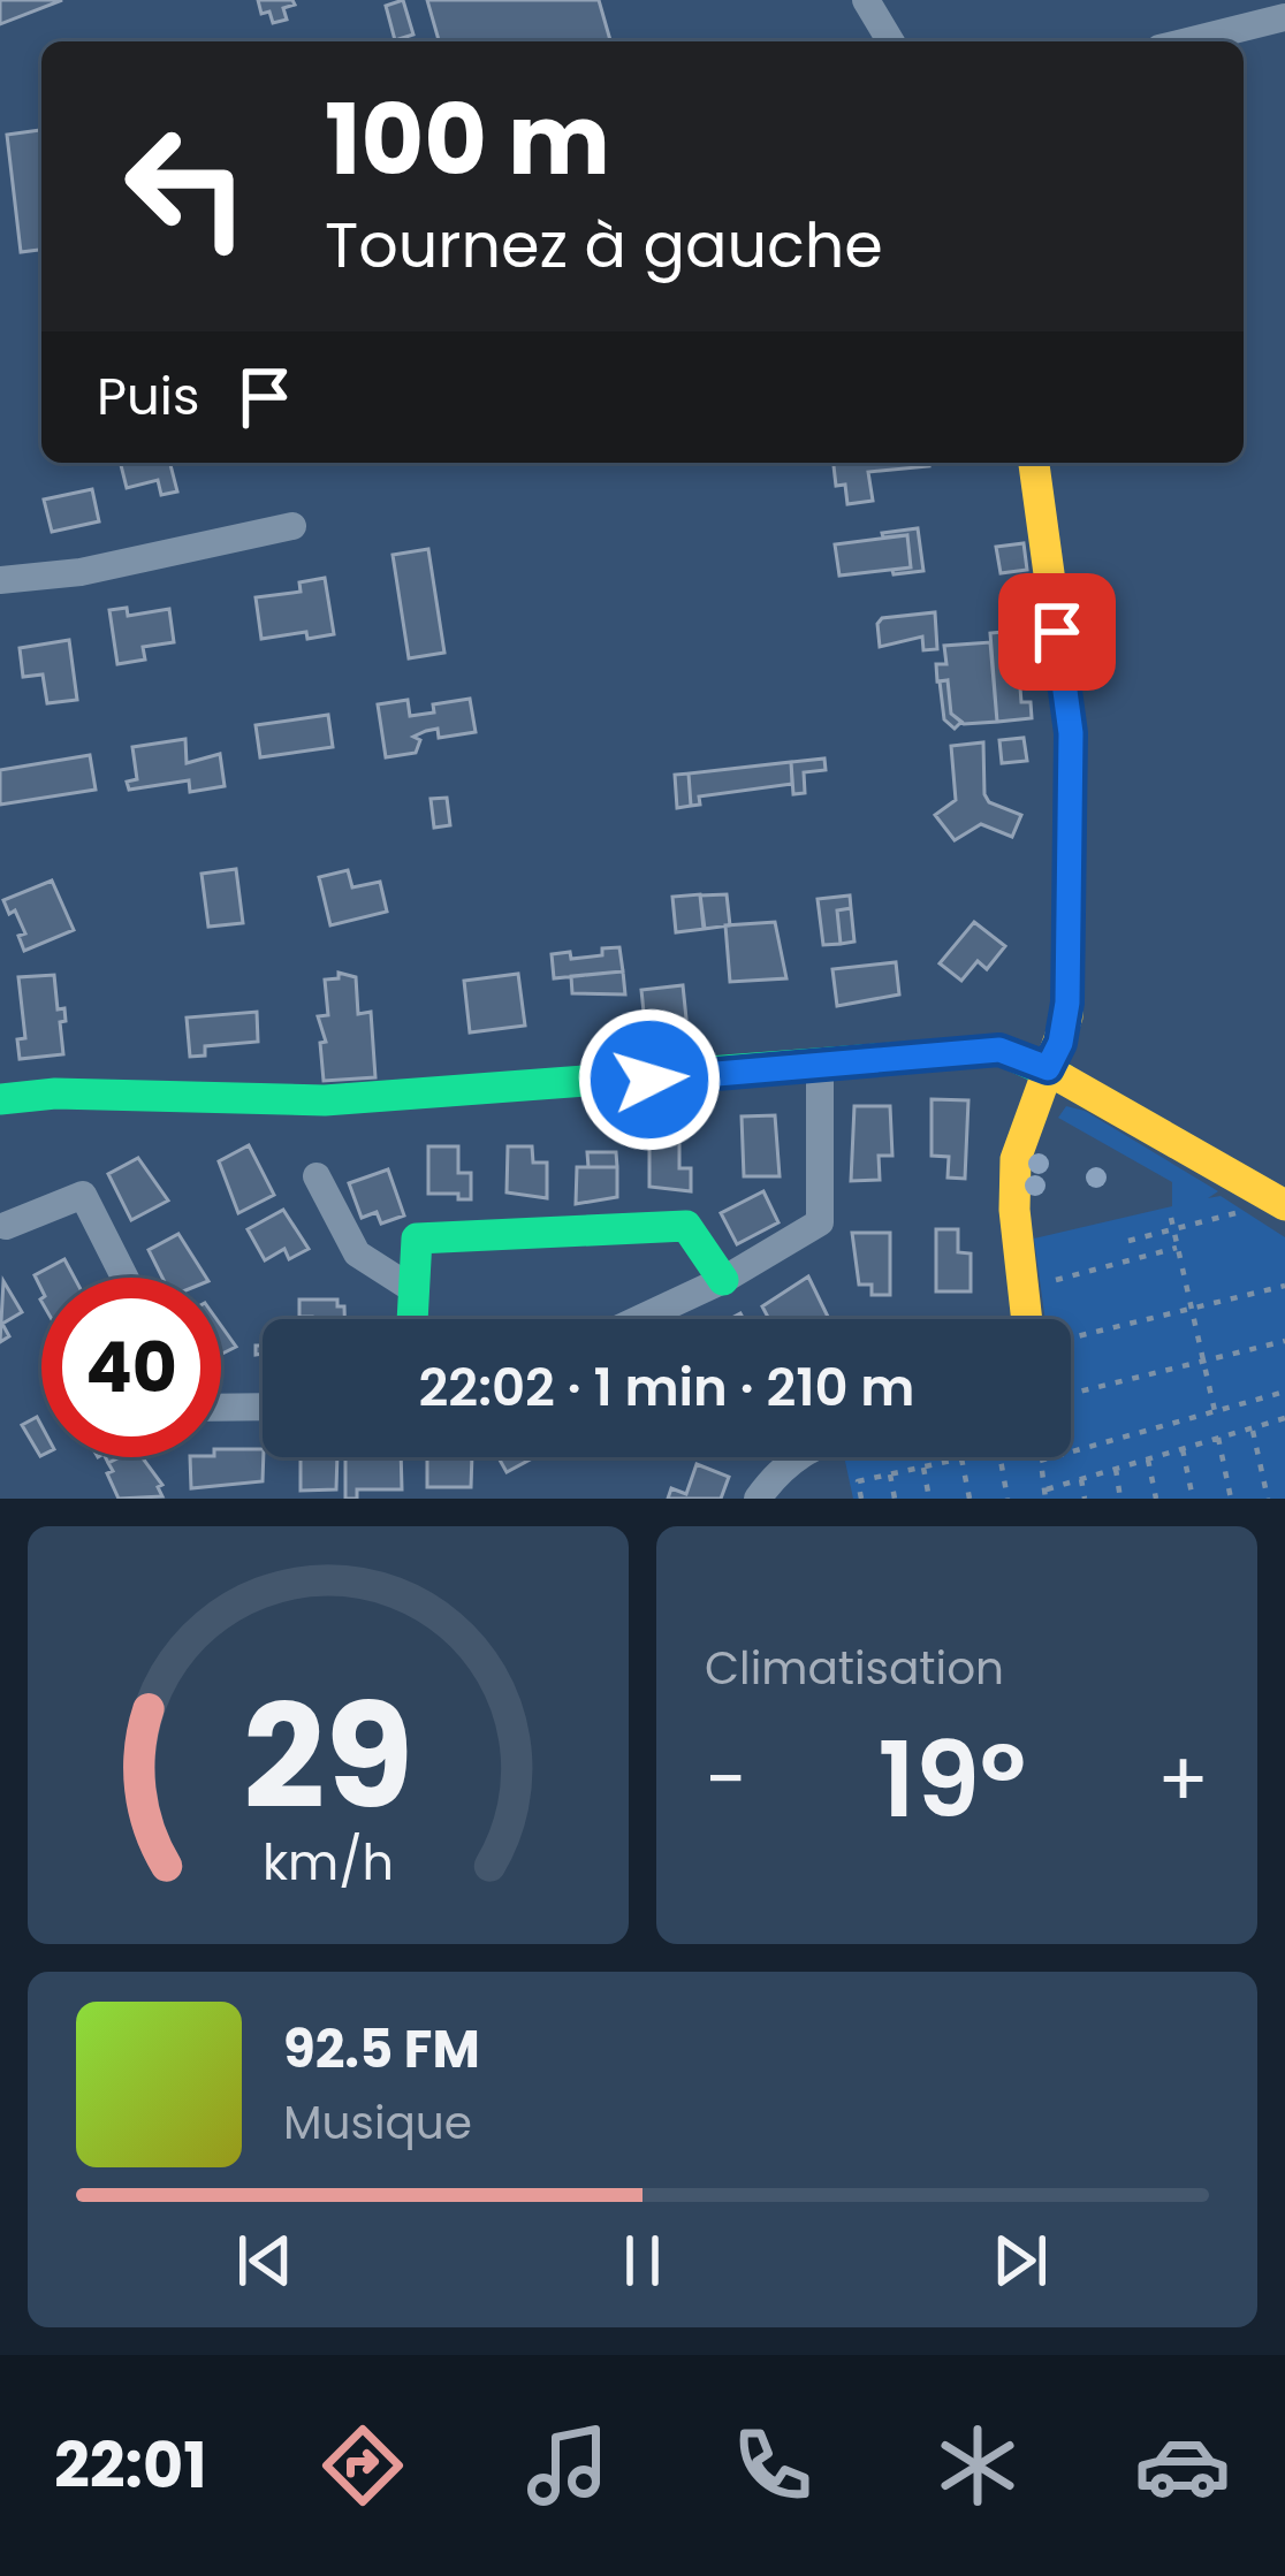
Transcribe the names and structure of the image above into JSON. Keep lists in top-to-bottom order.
{
  "page": {
    "turn": ["100 m", "Tournez à gauche"],
    "then": "Puis",
    "limit": "40",
    "trip": "22:02 · 1 min · 210 m",
    "tile": "Climatisation",
    "heat": ["−", "19°", "+"],
    "song": ["92.5 FM", "Musique"],
    "tabs": "22:01",
    "gauge": ["29", "km/h"]
  }
}
